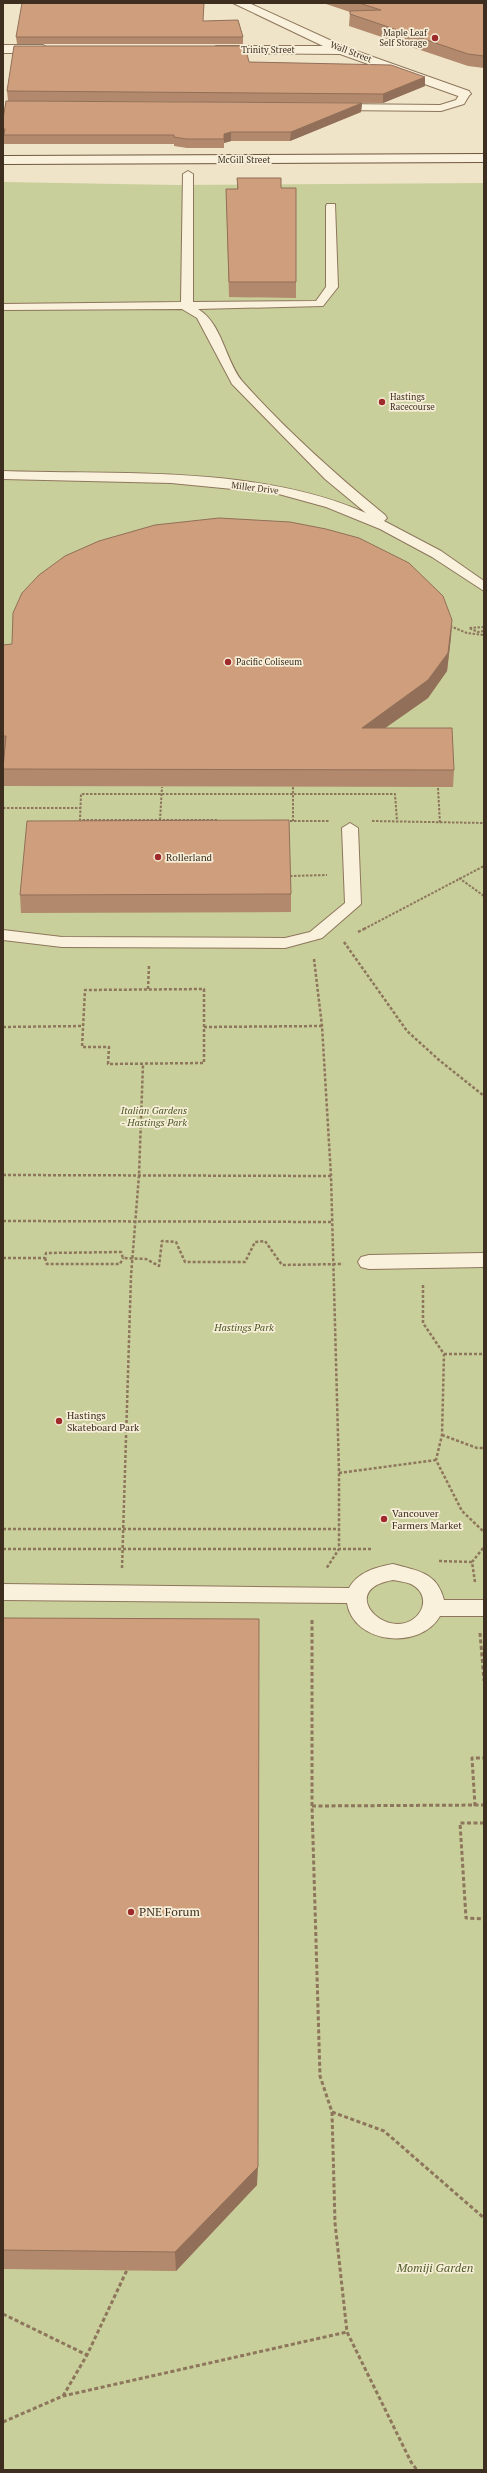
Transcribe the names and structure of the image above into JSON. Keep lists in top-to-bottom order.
{
  "streets": {
    "street": ["Trinity Street", "Wall Street", "McGill Street"],
    "lane": ["Miller Drive"]
  },
  "crossings": [
    ["Trinity Street", "Wall Street"]
  ],
  "parks": ["Italian Gardens - Hastings Park", "Hastings Park", "Momiji Garden"],
  "places": [
    "Maple Leaf Self Storage",
    "Hastings Racecourse",
    "Pacific Coliseum",
    "Rollerland",
    "Hastings Skateboard Park",
    "Vancouver Farmers Market",
    "PNE Forum"
  ]
}
